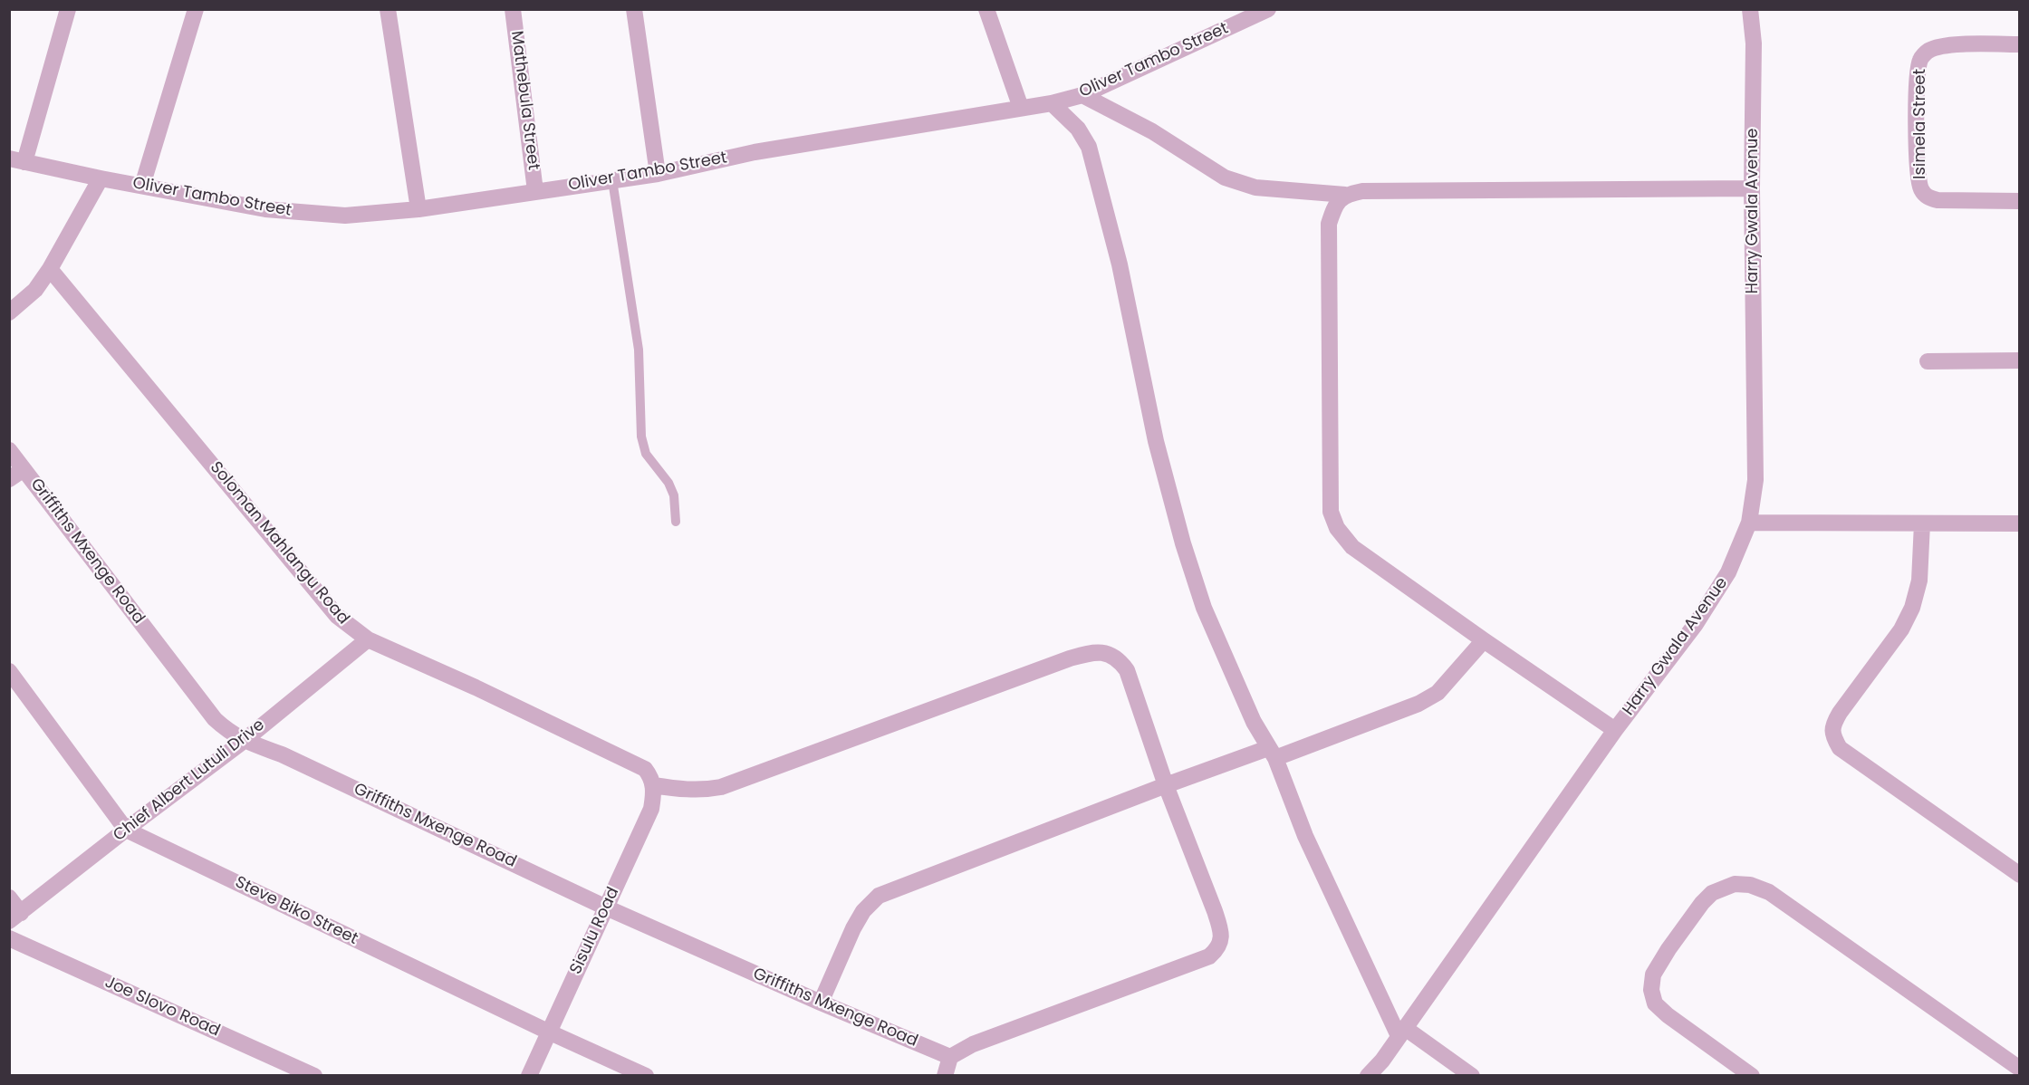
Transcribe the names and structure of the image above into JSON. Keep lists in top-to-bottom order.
{
  "streets": {
    "street": [
      "Oliver Tambo Street",
      "Mathebula Street",
      "Isimela Street",
      "Harry Gwala Avenue",
      "Soloman Mahlangu Road",
      "Griffiths Mxenge Road",
      "Chief Albert Lutuli Drive",
      "Steve Biko Street",
      "Sisulu Road",
      "Joe Slovo Road"
    ]
  },
  "crossings": [
    ["Oliver Tambo Street", "Mathebula Street"],
    ["Soloman Mahlangu Road", "Chief Albert Lutuli Drive"],
    ["Soloman Mahlangu Road", "Sisulu Road"],
    ["Griffiths Mxenge Road", "Chief Albert Lutuli Drive"],
    ["Griffiths Mxenge Road", "Sisulu Road"],
    ["Chief Albert Lutuli Drive", "Steve Biko Street"],
    ["Steve Biko Street", "Sisulu Road"]
  ]
}
